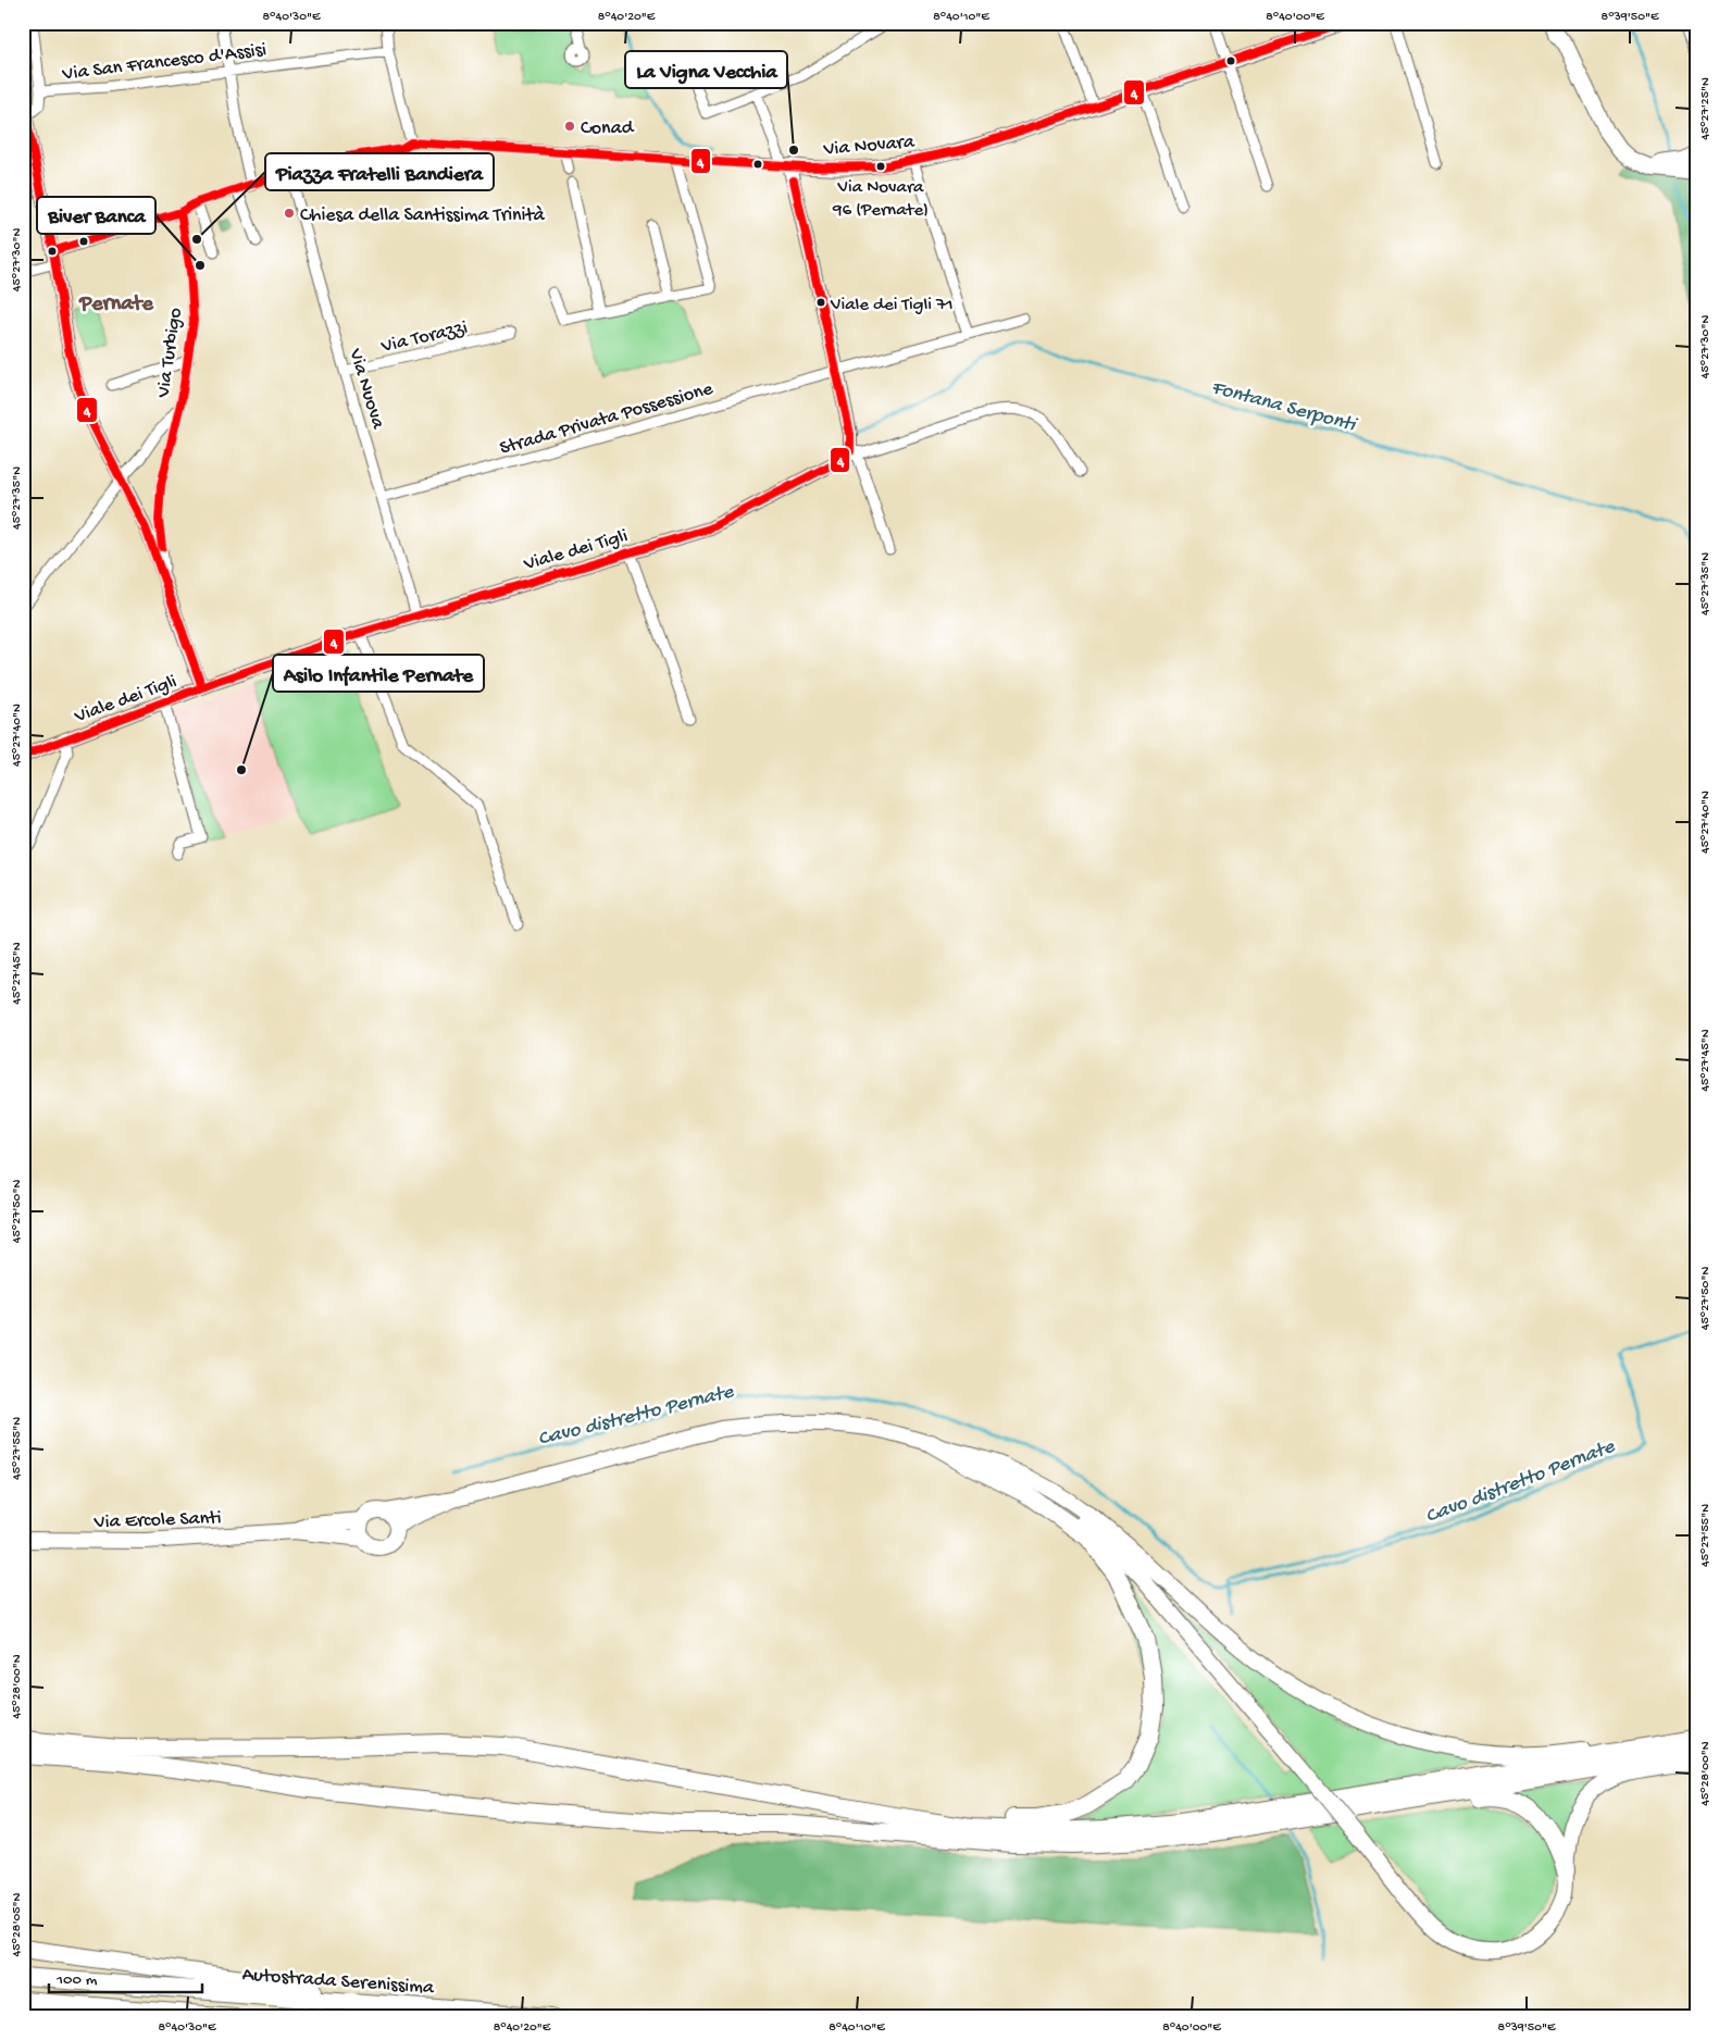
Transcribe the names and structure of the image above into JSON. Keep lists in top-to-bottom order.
{
  "streets": {
    "highway": ["Autostrada Serenissima"],
    "main road": ["Via Novara", "Viale dei Tigli", "Via Ercole Santi"],
    "street": [
      "Via San Francesco d'Assisi",
      "Via Torazzi",
      "Via Turbigo",
      "Via Nuova",
      "Strada Privata Possessione"
    ]
  },
  "crossings": [
    ["Via Novara", "Via Turbigo"],
    ["Via Novara", "Via Nuova"],
    ["Via Torazzi", "Via Nuova"],
    ["Via Nuova", "Strada Privata Possessione"],
    ["Via Nuova", "Viale dei Tigli"]
  ],
  "districts": ["Pernate"],
  "water": ["Fontana Serponti", "Cavo distretto Pernate"],
  "places": [
    "Conad",
    "La Vigna Vecchia",
    "Via Novara 96 (Pernate)",
    "Chiesa della Santissima Trinità",
    "Piazza Fratelli Bandiera",
    "Biver Banca",
    "Viale dei Tigli 71",
    "Asilo Infantile Pernate"
  ],
  "lines": ["transit line 4"],
  "scale_bar": "100 m",
  "coordinates": [
    "8°40'30\"E",
    "8°40'20\"E",
    "8°40'10\"E",
    "8°40'00\"E",
    "8°39'50\"E",
    "45°27'25\"N",
    "45°27'30\"N",
    "45°27'35\"N",
    "45°27'40\"N",
    "45°27'45\"N",
    "45°27'50\"N",
    "45°27'55\"N",
    "45°28'00\"N",
    "45°28'05\"N"
  ]
}
